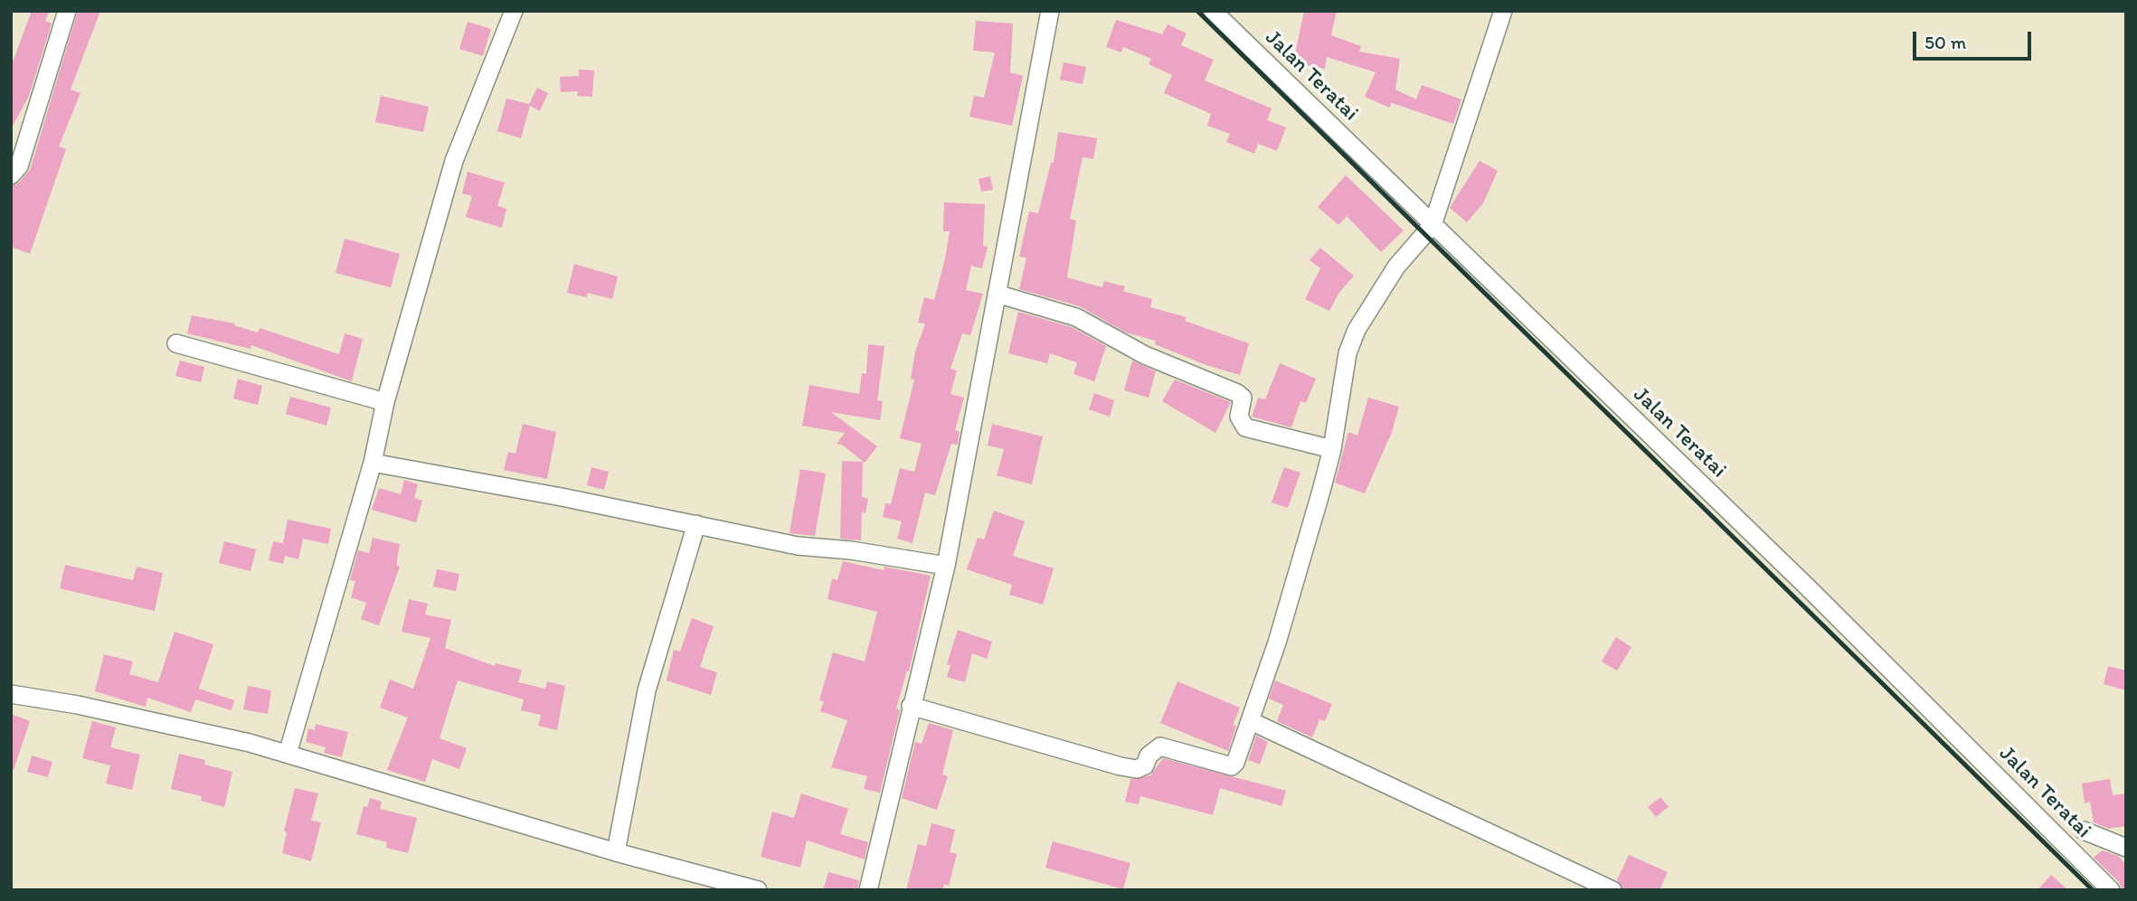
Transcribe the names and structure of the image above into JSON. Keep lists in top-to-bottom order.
{
  "streets": {
    "street": ["Jalan Teratai"]
  },
  "scale_bar": "50 m"
}
